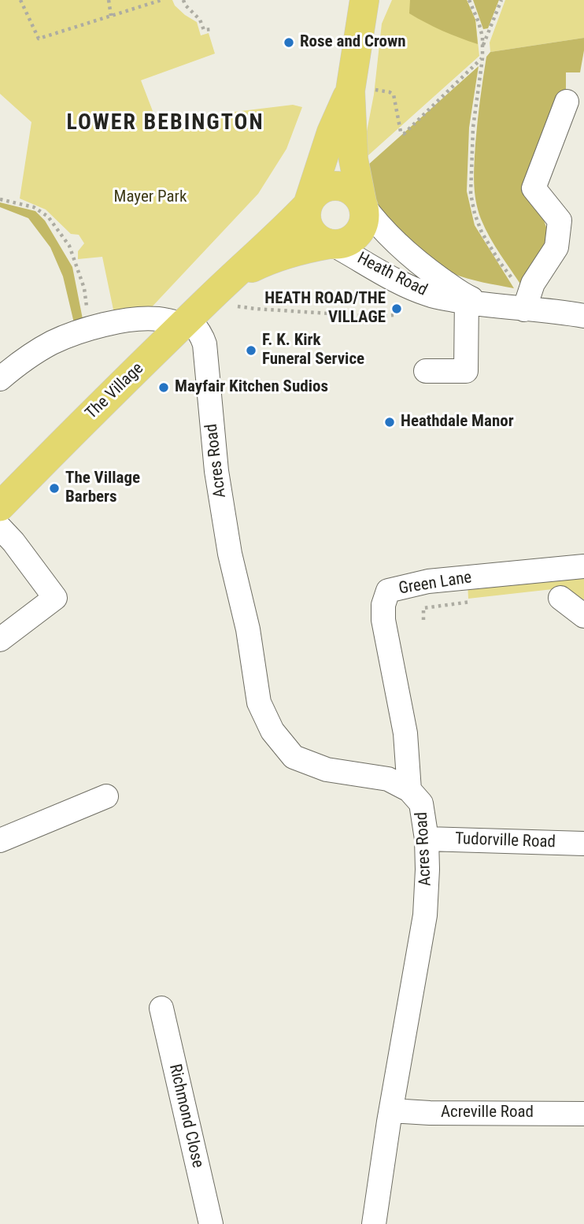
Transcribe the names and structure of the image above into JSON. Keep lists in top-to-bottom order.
{
  "streets": {
    "main road": ["The Village"],
    "street": [
      "Heath Road",
      "Acres Road",
      "Green Lane",
      "Tudorville Road",
      "Acreville Road",
      "Richmond Close"
    ]
  },
  "crossings": [
    ["Heath Road", "The Village"],
    ["The Village", "Acres Road"],
    ["Acres Road", "Green Lane"],
    ["Acres Road", "Tudorville Road"],
    ["Acres Road", "Acreville Road"]
  ],
  "districts": ["LOWER BEBINGTON"],
  "parks": ["Mayer Park"],
  "places": [
    "Rose and Crown",
    "HEATH ROAD/THE VILLAGE",
    "F. K. Kirk Funeral Service",
    "Mayfair Kitchen Sudios",
    "Heathdale Manor",
    "The Village Barbers"
  ]
}
